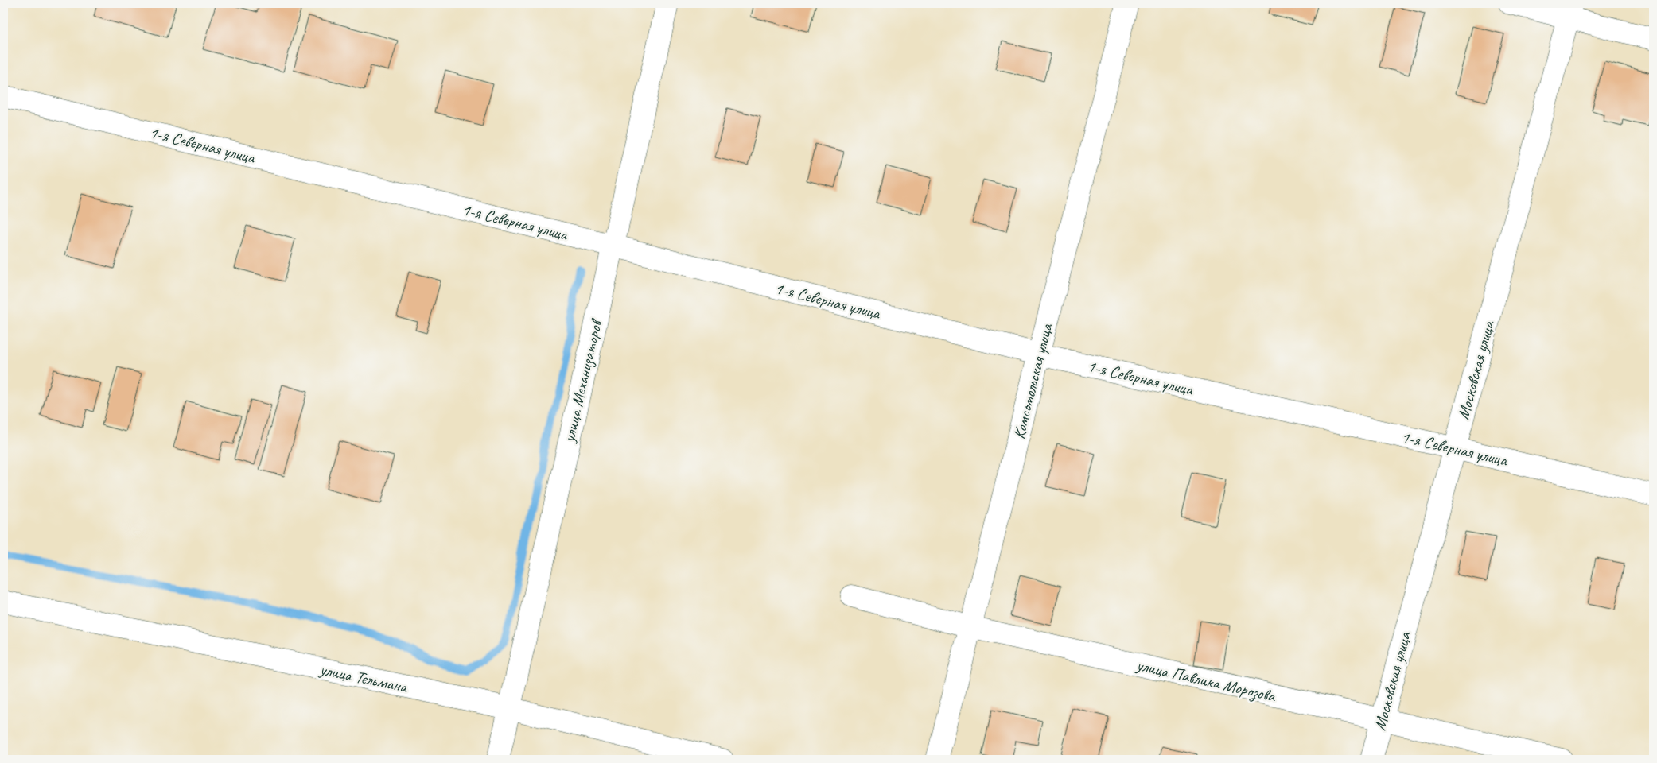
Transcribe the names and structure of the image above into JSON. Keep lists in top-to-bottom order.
{
  "streets": {
    "street": [
      "1-я Северная улица",
      "Московская улица",
      "улица Механизаторов",
      "Комсомольская улица",
      "улица Тельмана",
      "улица Павлика Морозова"
    ]
  },
  "crossings": [
    ["1-я Северная улица", "Московская улица"],
    ["1-я Северная улица", "улица Механизаторов"],
    ["1-я Северная улица", "Комсомольская улица"],
    ["Московская улица", "улица Павлика Морозова"],
    ["улица Механизаторов", "улица Тельмана"],
    ["Комсомольская улица", "улица Павлика Морозова"]
  ]
}
